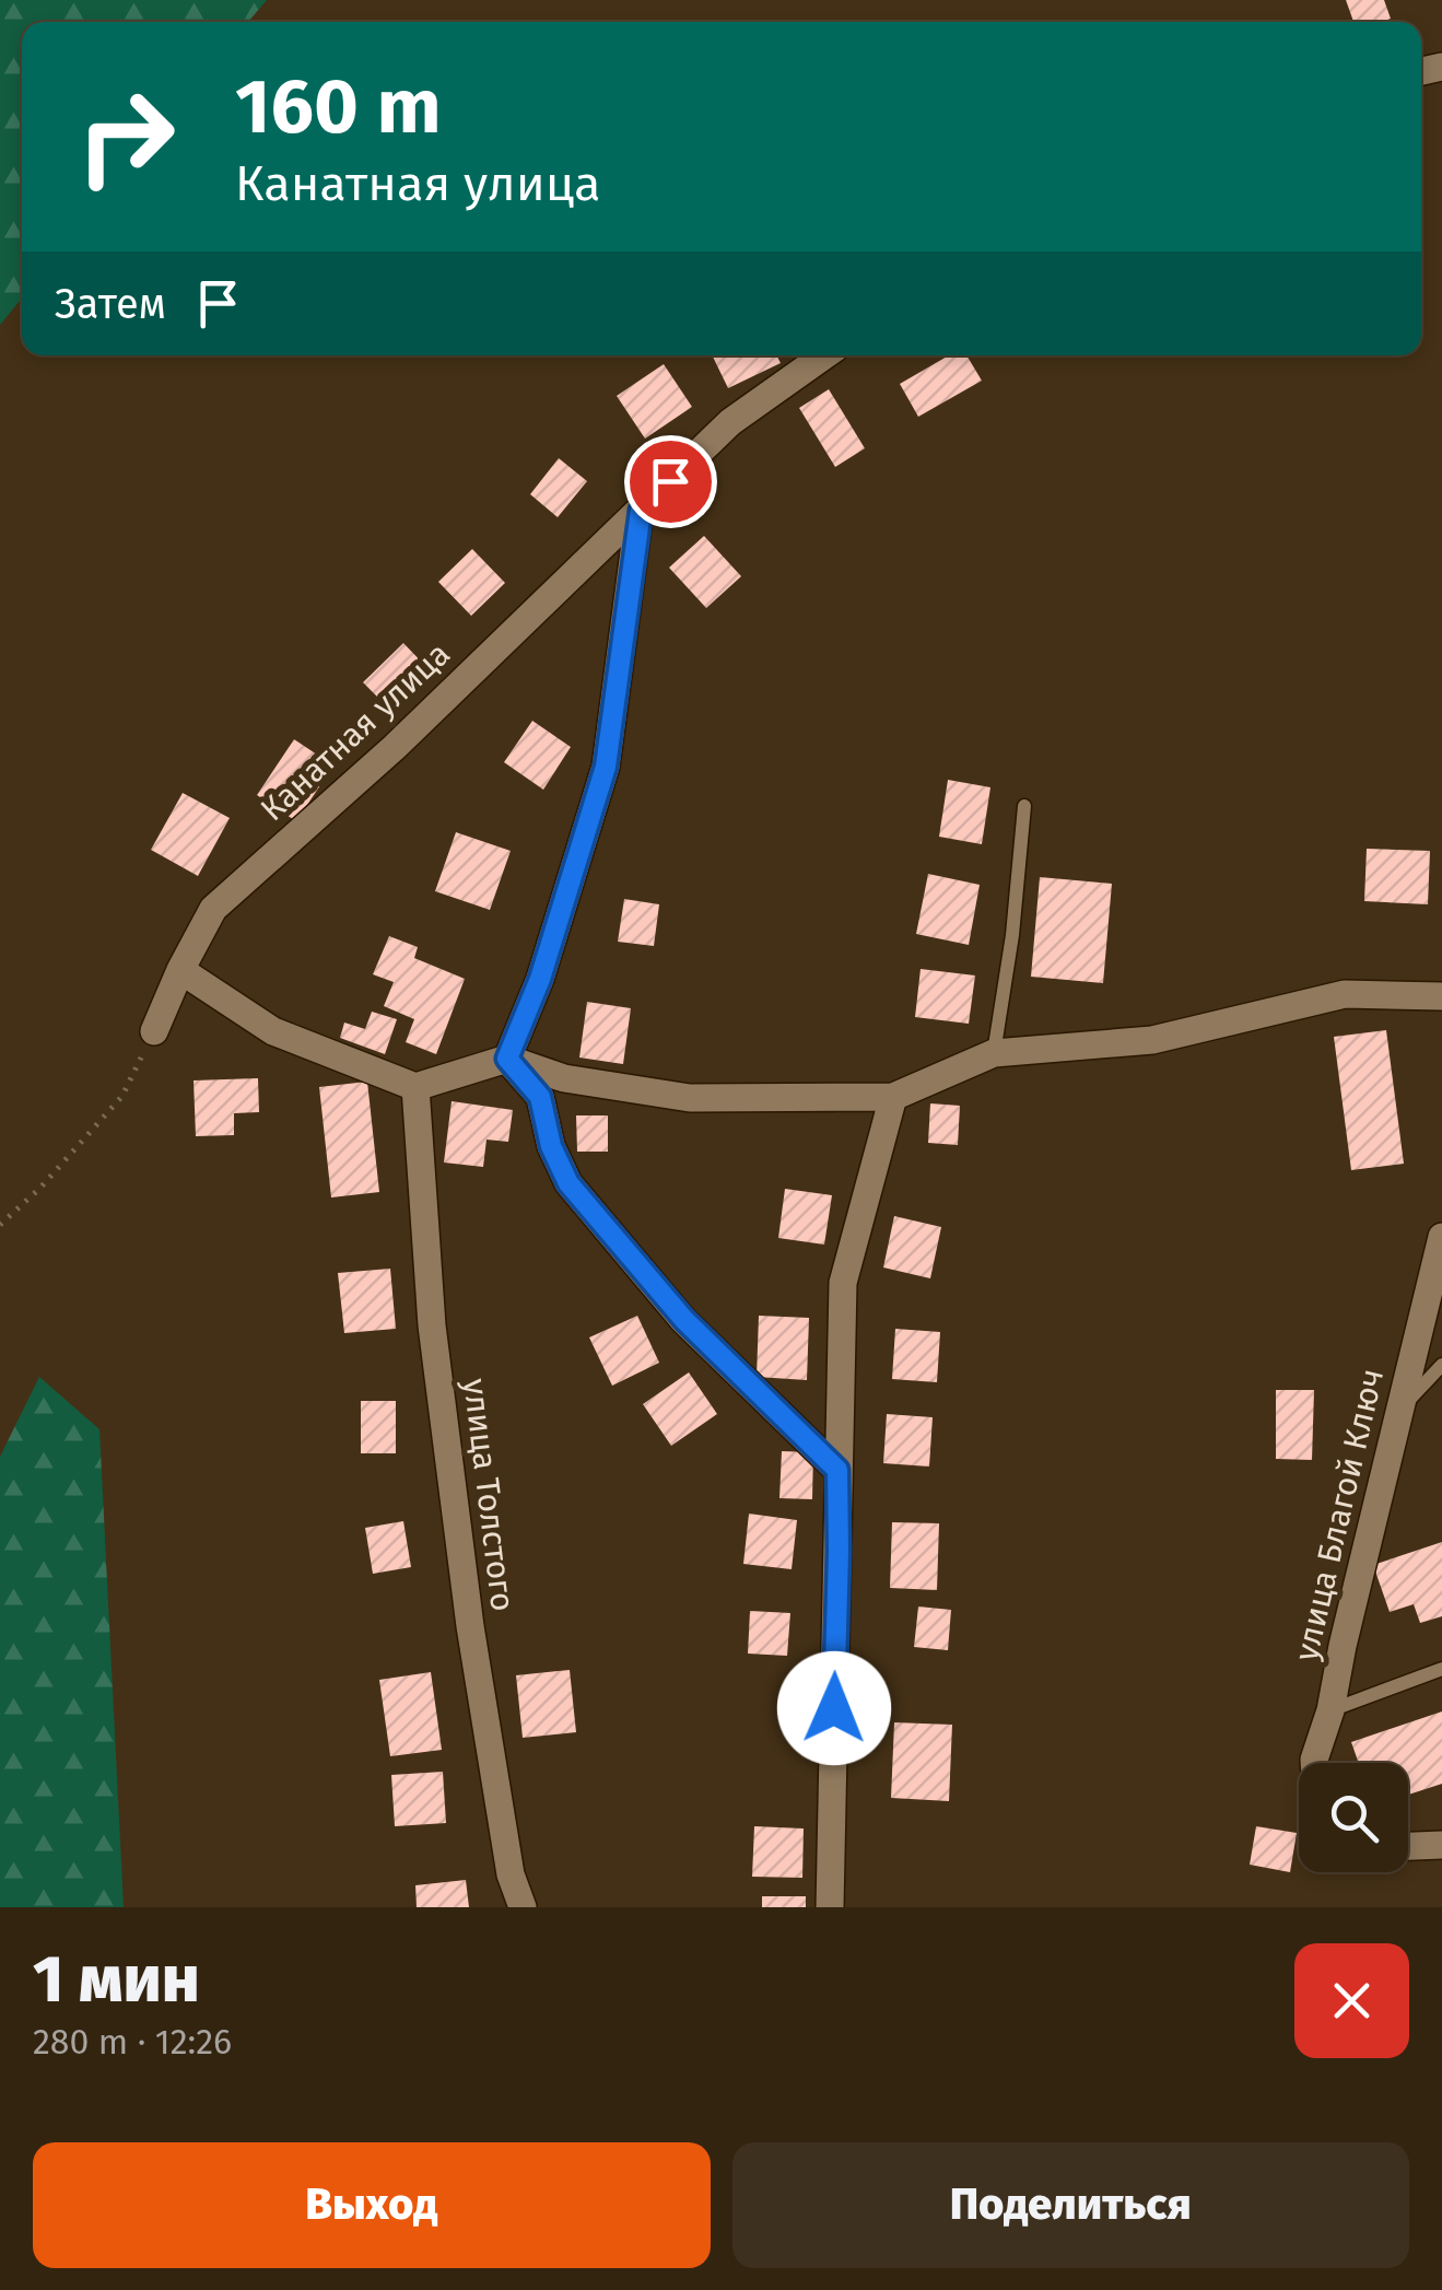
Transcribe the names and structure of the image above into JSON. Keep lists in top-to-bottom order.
{
  "streets": {
    "street": ["Канатная улица", "улица Толстого", "улица Благой Ключ"]
  },
  "page": {
    "turn": ["160 m", "Канатная улица"],
    "then": "Затем",
    "heading": ["1 мин", "280 m · 12:26"],
    "buttons": ["Выход", "Поделиться"]
  }
}
